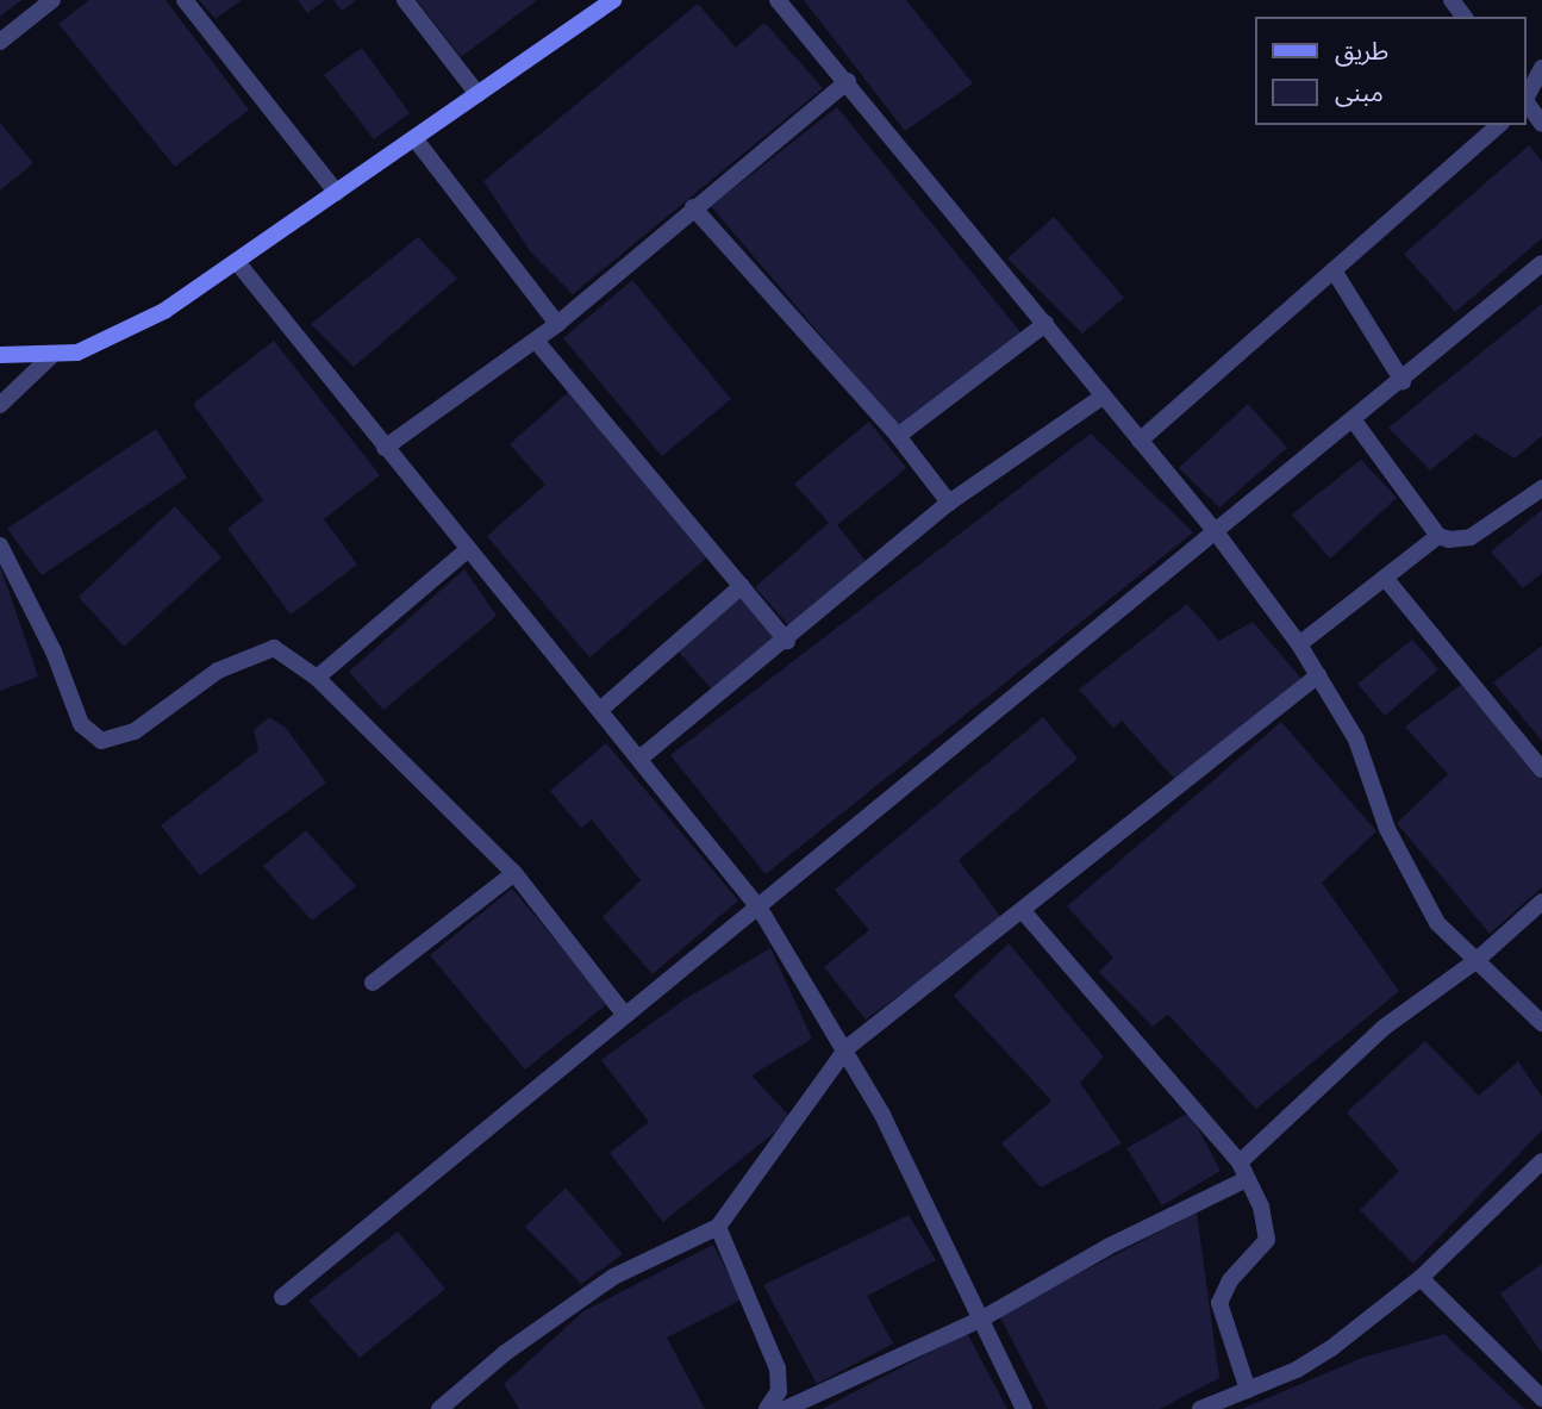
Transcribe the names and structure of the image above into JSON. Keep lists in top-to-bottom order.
{
  "legend": ["طريق", "مبنى"]
}
